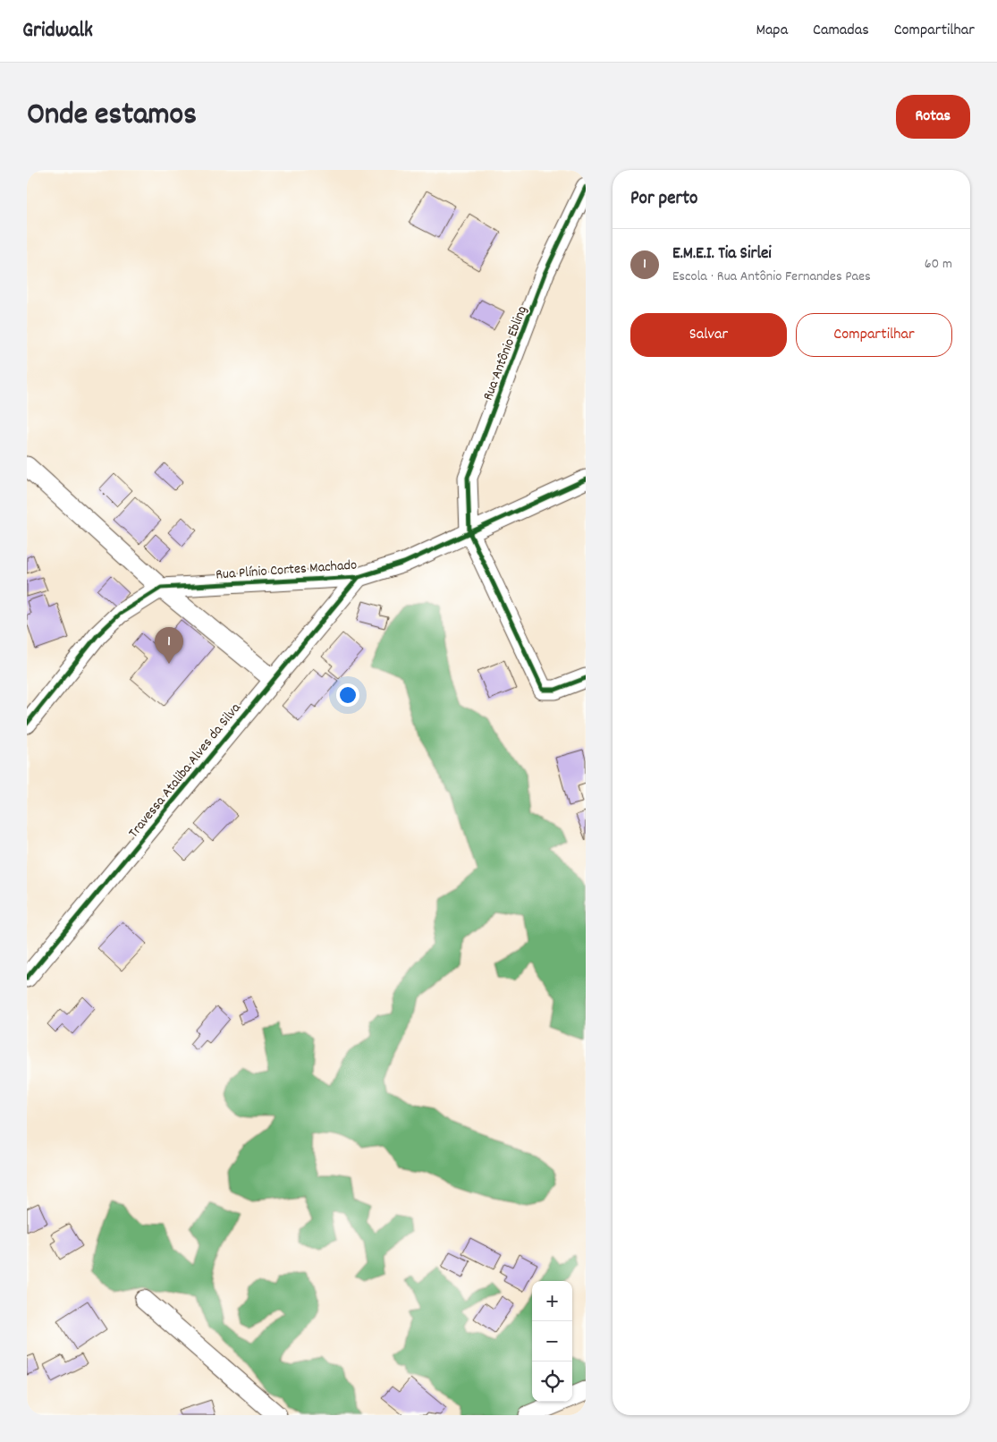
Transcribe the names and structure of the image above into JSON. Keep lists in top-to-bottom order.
{
  "streets": {
    "street": ["Rua Antônio Ebling", "Rua Plínio Cortes Machado", "Travessa Ataliba Alves da Silva"]
  },
  "crossings": [
    ["Rua Antônio Ebling", "Rua Plínio Cortes Machado"],
    ["Rua Plínio Cortes Machado", "Travessa Ataliba Alves da Silva"]
  ],
  "page": {
    "header": "Gridwalk",
    "nav": ["Mapa", "Camadas", "Compartilhar"],
    "title": "Onde estamos",
    "buttons": [
      "Rotas",
      ["Salvar", "Compartilhar"]
    ],
    "heading": "Por perto",
    "list": [
      {
        "mark": "1",
        "name": "E.M.E.I. Tia Sirlei",
        "note": "Escola · Rua Antônio Fernandes Paes",
        "value": "60 m"
      }
    ],
    "pins": "1",
    "map_buttons": ["+", "−"]
  }
}
